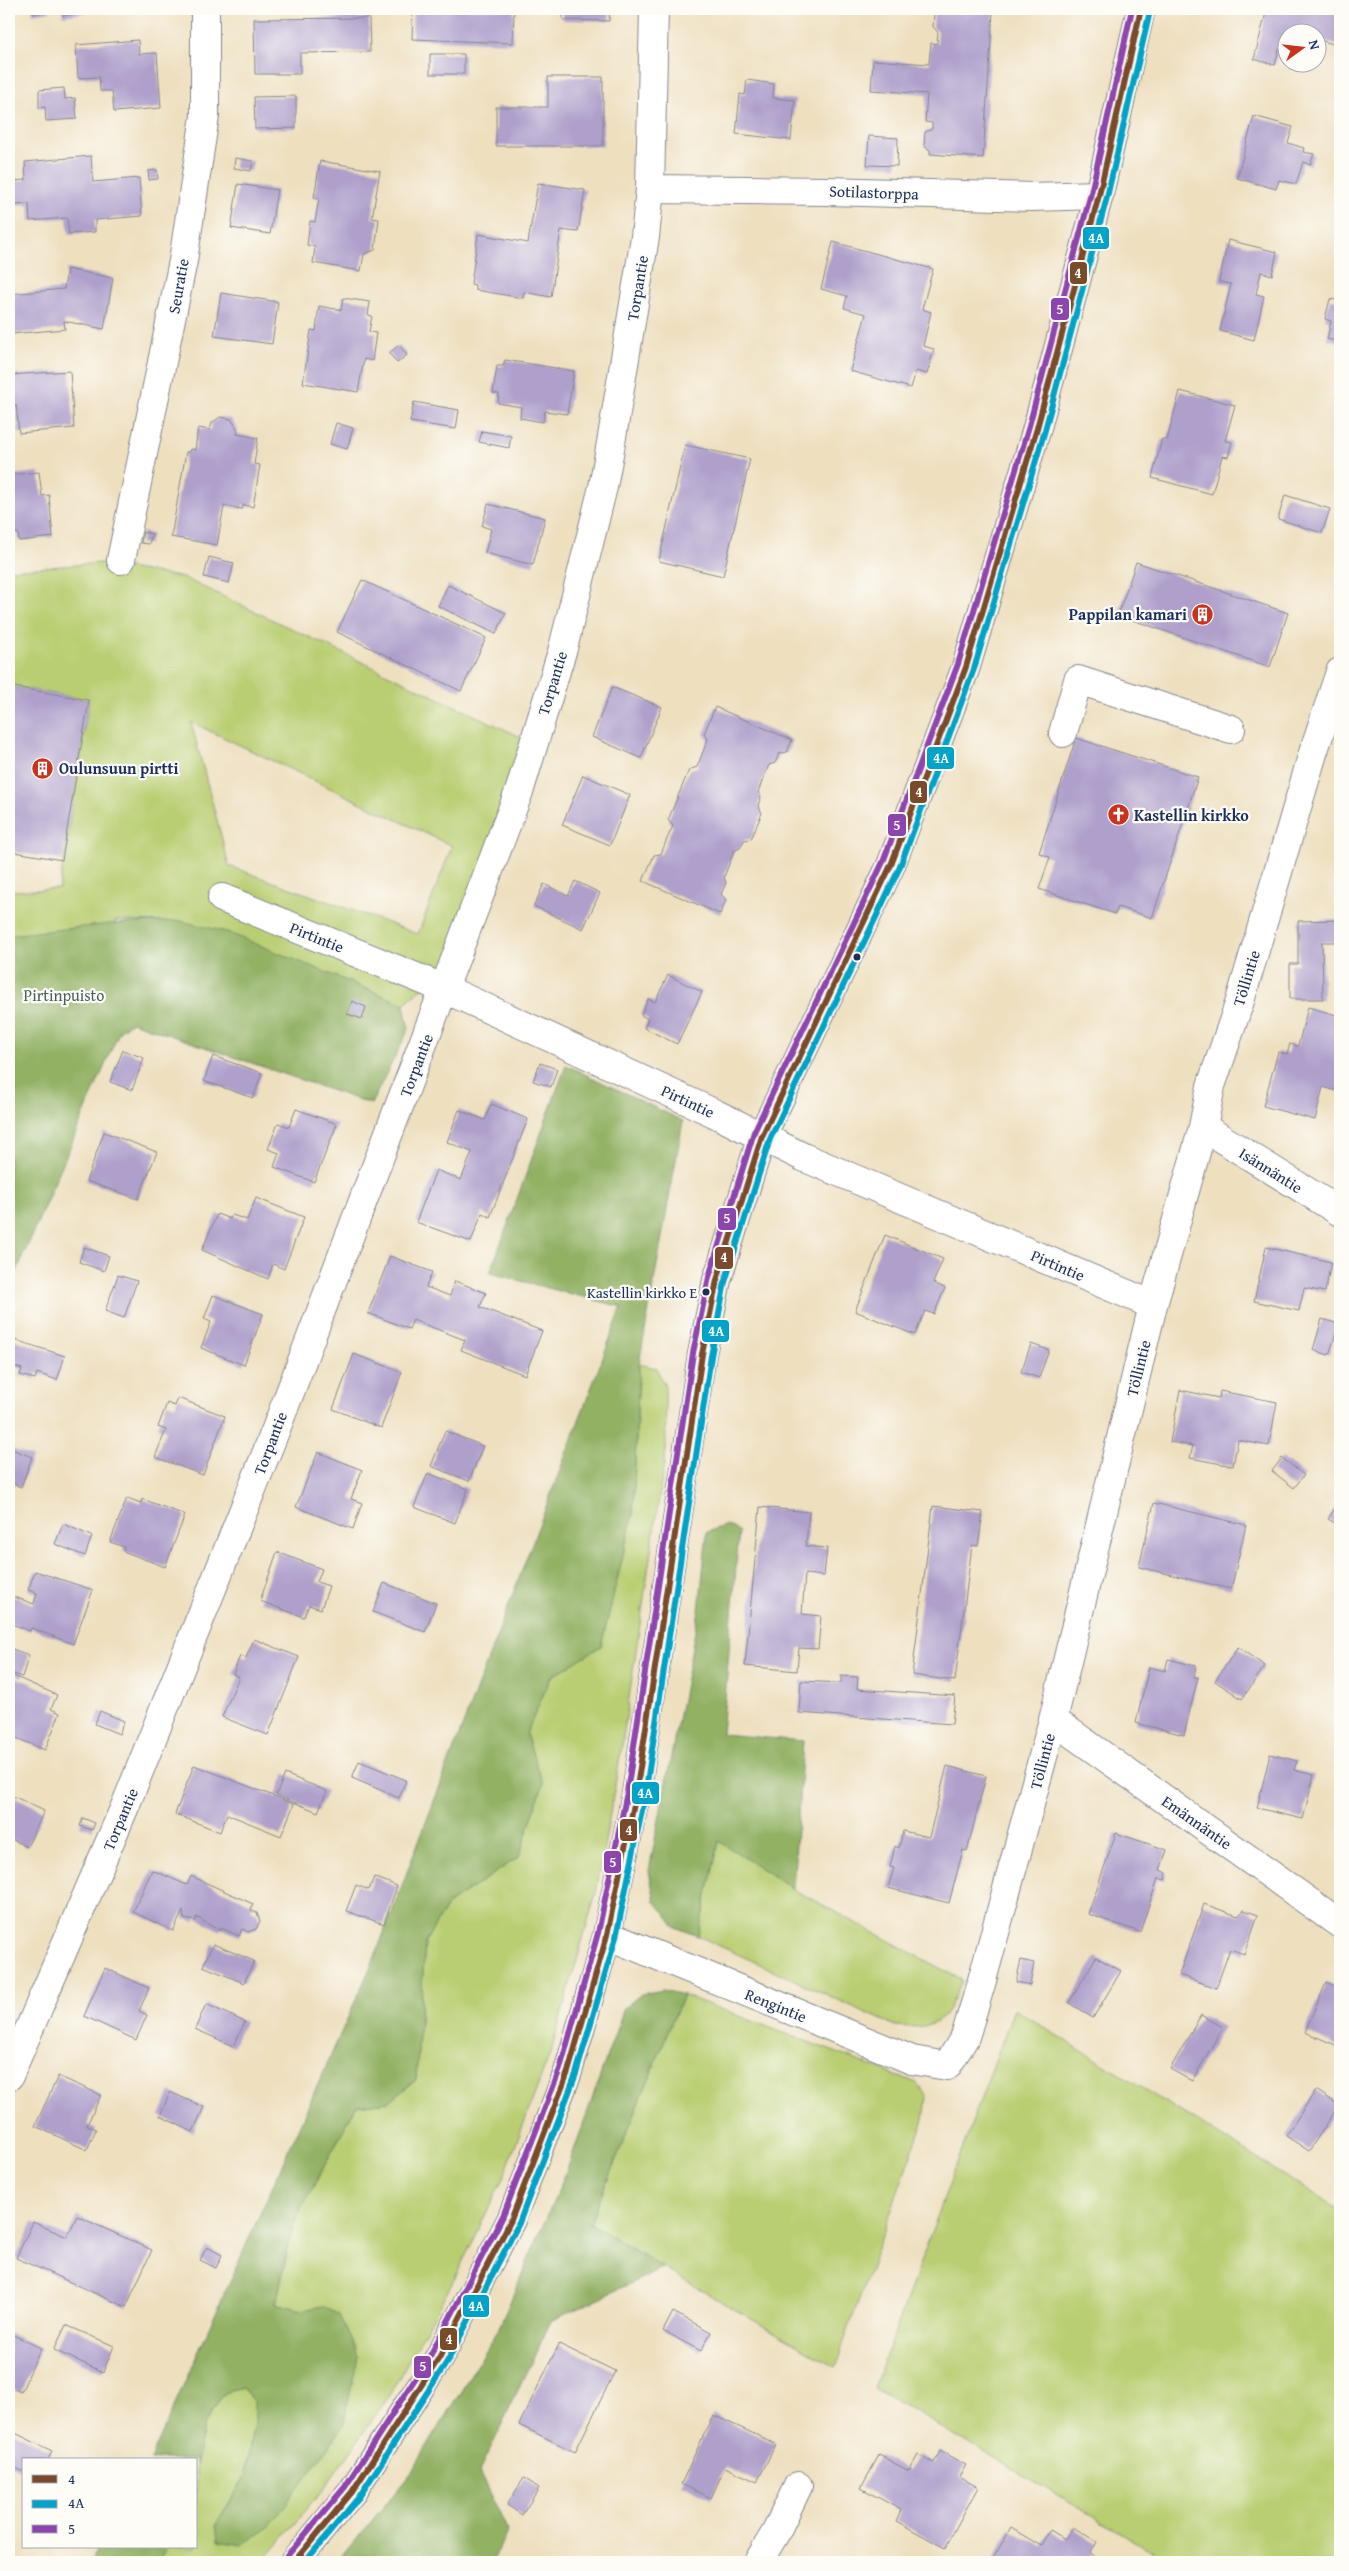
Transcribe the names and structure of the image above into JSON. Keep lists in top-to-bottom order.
{
  "streets": {
    "street": [
      "Sotilastorppa",
      "Seuratie",
      "Torpantie",
      "Pirtintie",
      "Töllintie",
      "Isännäntie",
      "Emännäntie",
      "Rengintie"
    ]
  },
  "crossings": [
    ["Sotilastorppa", "Torpantie"],
    ["Torpantie", "Pirtintie"],
    ["Pirtintie", "Töllintie"],
    ["Töllintie", "Isännäntie"],
    ["Töllintie", "Emännäntie"],
    ["Töllintie", "Rengintie"]
  ],
  "parks": ["Pirtinpuisto"],
  "places": {
    "building": ["Pappilan kamari", "Oulunsuun pirtti"],
    "church": ["Kastellin kirkko"],
    "other": ["Kastellin kirkko E"]
  },
  "lines": ["transit line 4", "transit line 5", "transit line 4A"],
  "legend": ["4", "4A", "5"],
  "north": "right"
}
